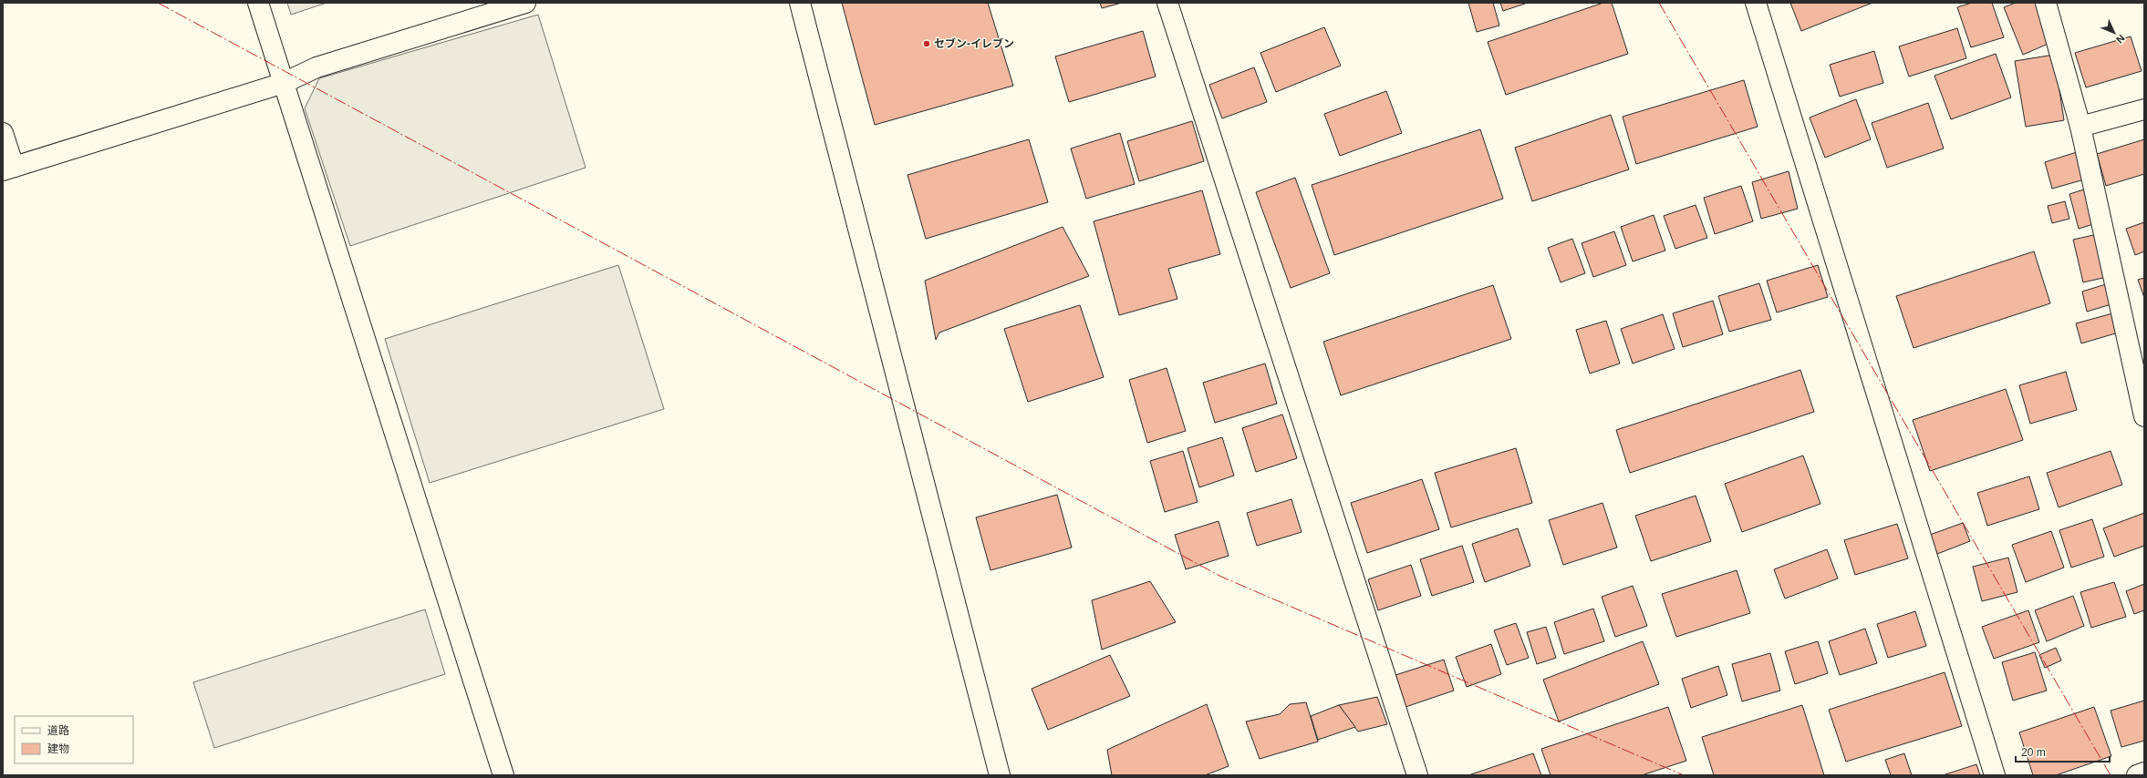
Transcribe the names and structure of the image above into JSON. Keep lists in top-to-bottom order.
{
  "places": ["セブン-イレブン"],
  "legend": ["道路", "建物"],
  "scale_bar": "20 m",
  "north": "bottom right"
}
